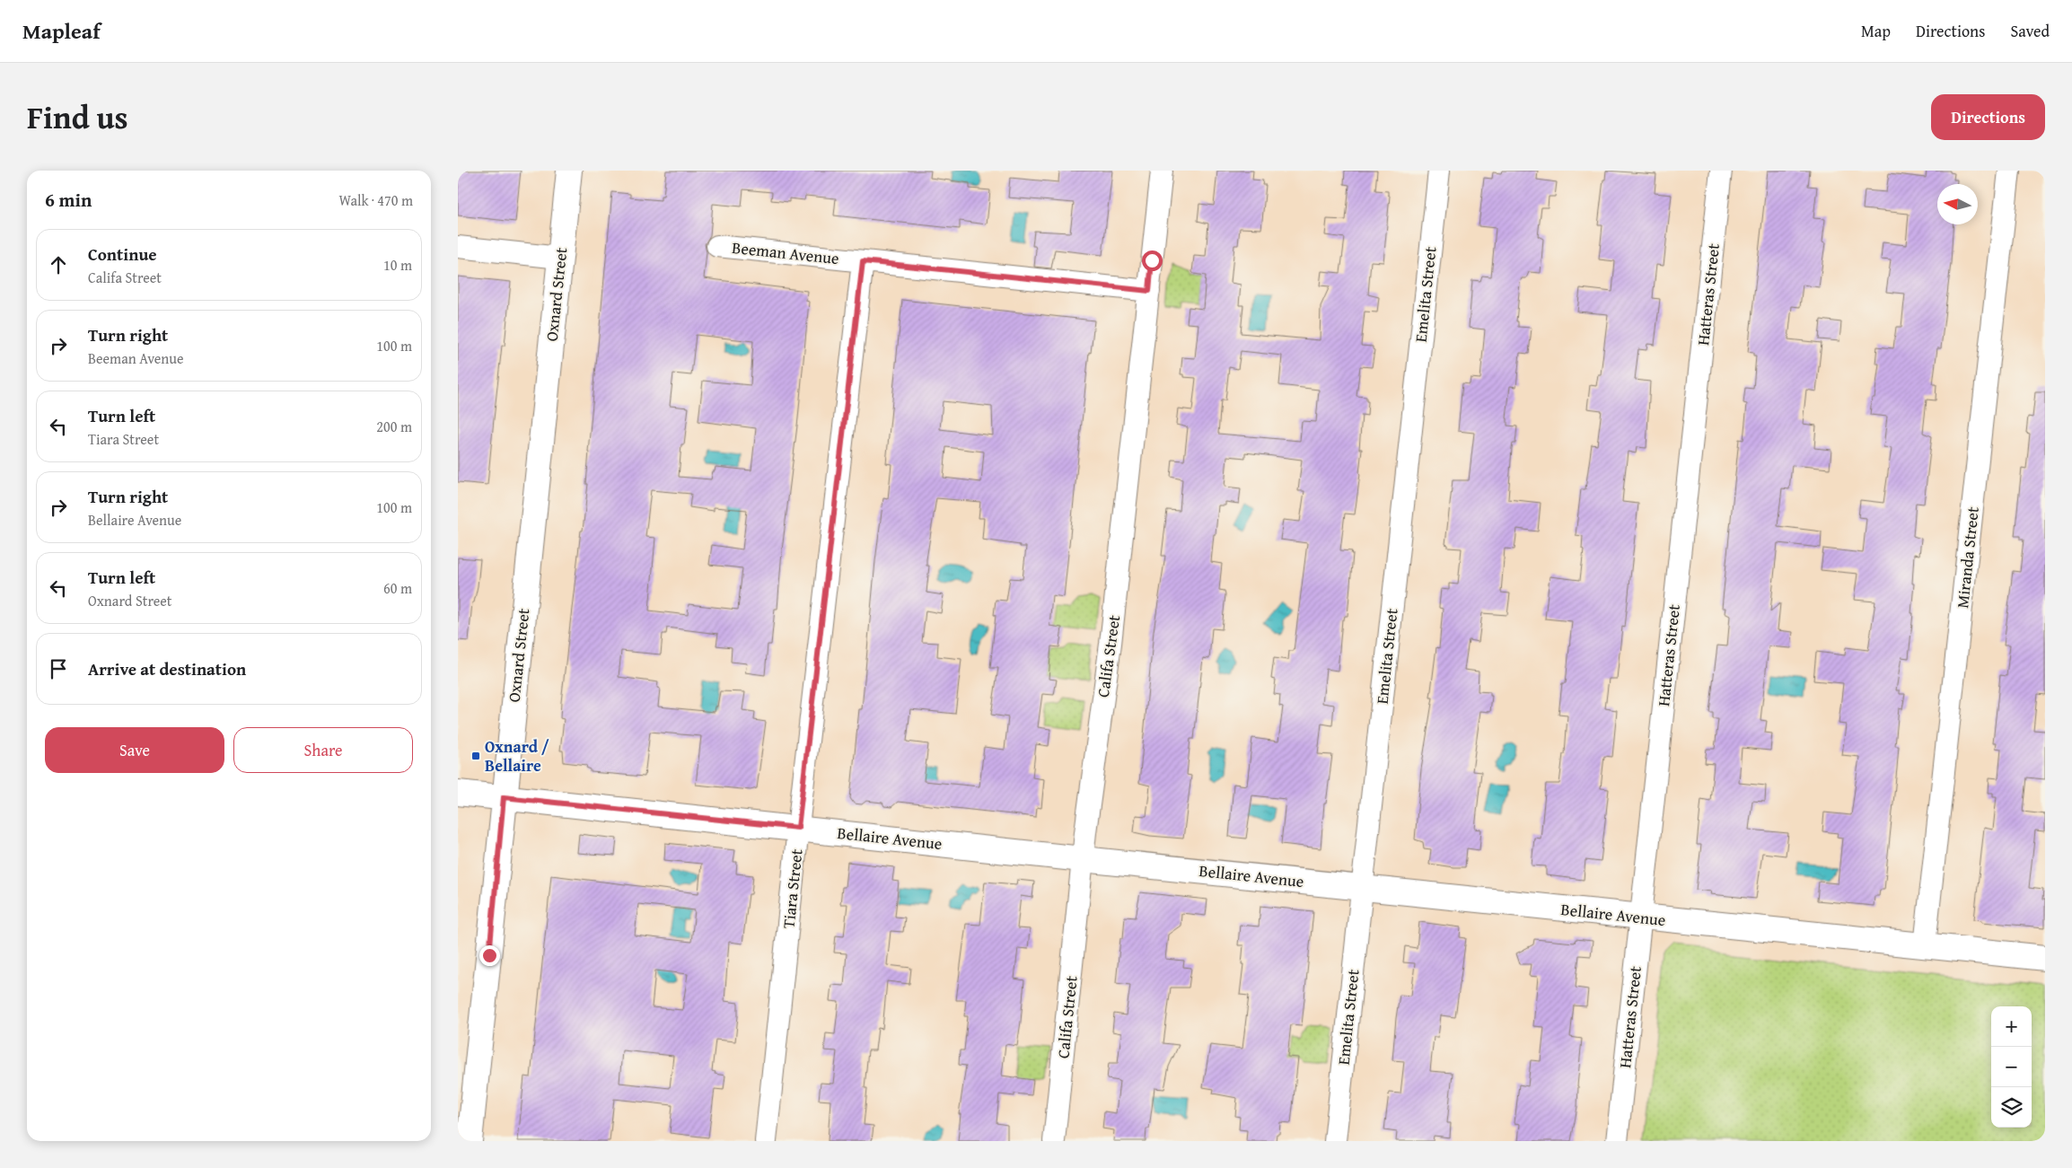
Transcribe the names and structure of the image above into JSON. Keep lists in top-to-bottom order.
{
  "streets": {
    "street": [
      "Beeman Avenue",
      "Oxnard Street",
      "Emelita Street",
      "Hatteras Street",
      "Miranda Street",
      "Califa Street",
      "Bellaire Avenue",
      "Tiara Street"
    ]
  },
  "crossings": [
    ["Beeman Avenue", "Califa Street"],
    ["Beeman Avenue", "Tiara Street"],
    ["Oxnard Street", "Bellaire Avenue"],
    ["Emelita Street", "Bellaire Avenue"],
    ["Hatteras Street", "Bellaire Avenue"],
    ["Miranda Street", "Bellaire Avenue"],
    ["Califa Street", "Bellaire Avenue"],
    ["Bellaire Avenue", "Tiara Street"]
  ],
  "places": {
    "transit": ["Oxnard / Bellaire"]
  },
  "north": "left",
  "page": {
    "header": "Mapleaf",
    "nav": ["Map", "Directions", "Saved"],
    "title": "Find us",
    "buttons": [
      "Directions",
      ["Save", "Share"]
    ],
    "heading": ["6 min", "Walk · 470 m"],
    "list": [
      ["Continue", "Califa Street", "10 m"],
      ["Turn right", "Beeman Avenue", "100 m"],
      ["Turn left", "Tiara Street", "200 m"],
      ["Turn right", "Bellaire Avenue", "100 m"],
      ["Turn left", "Oxnard Street", "60 m"],
      "Arrive at destination"
    ],
    "map_buttons": ["+", "−"]
  }
}
